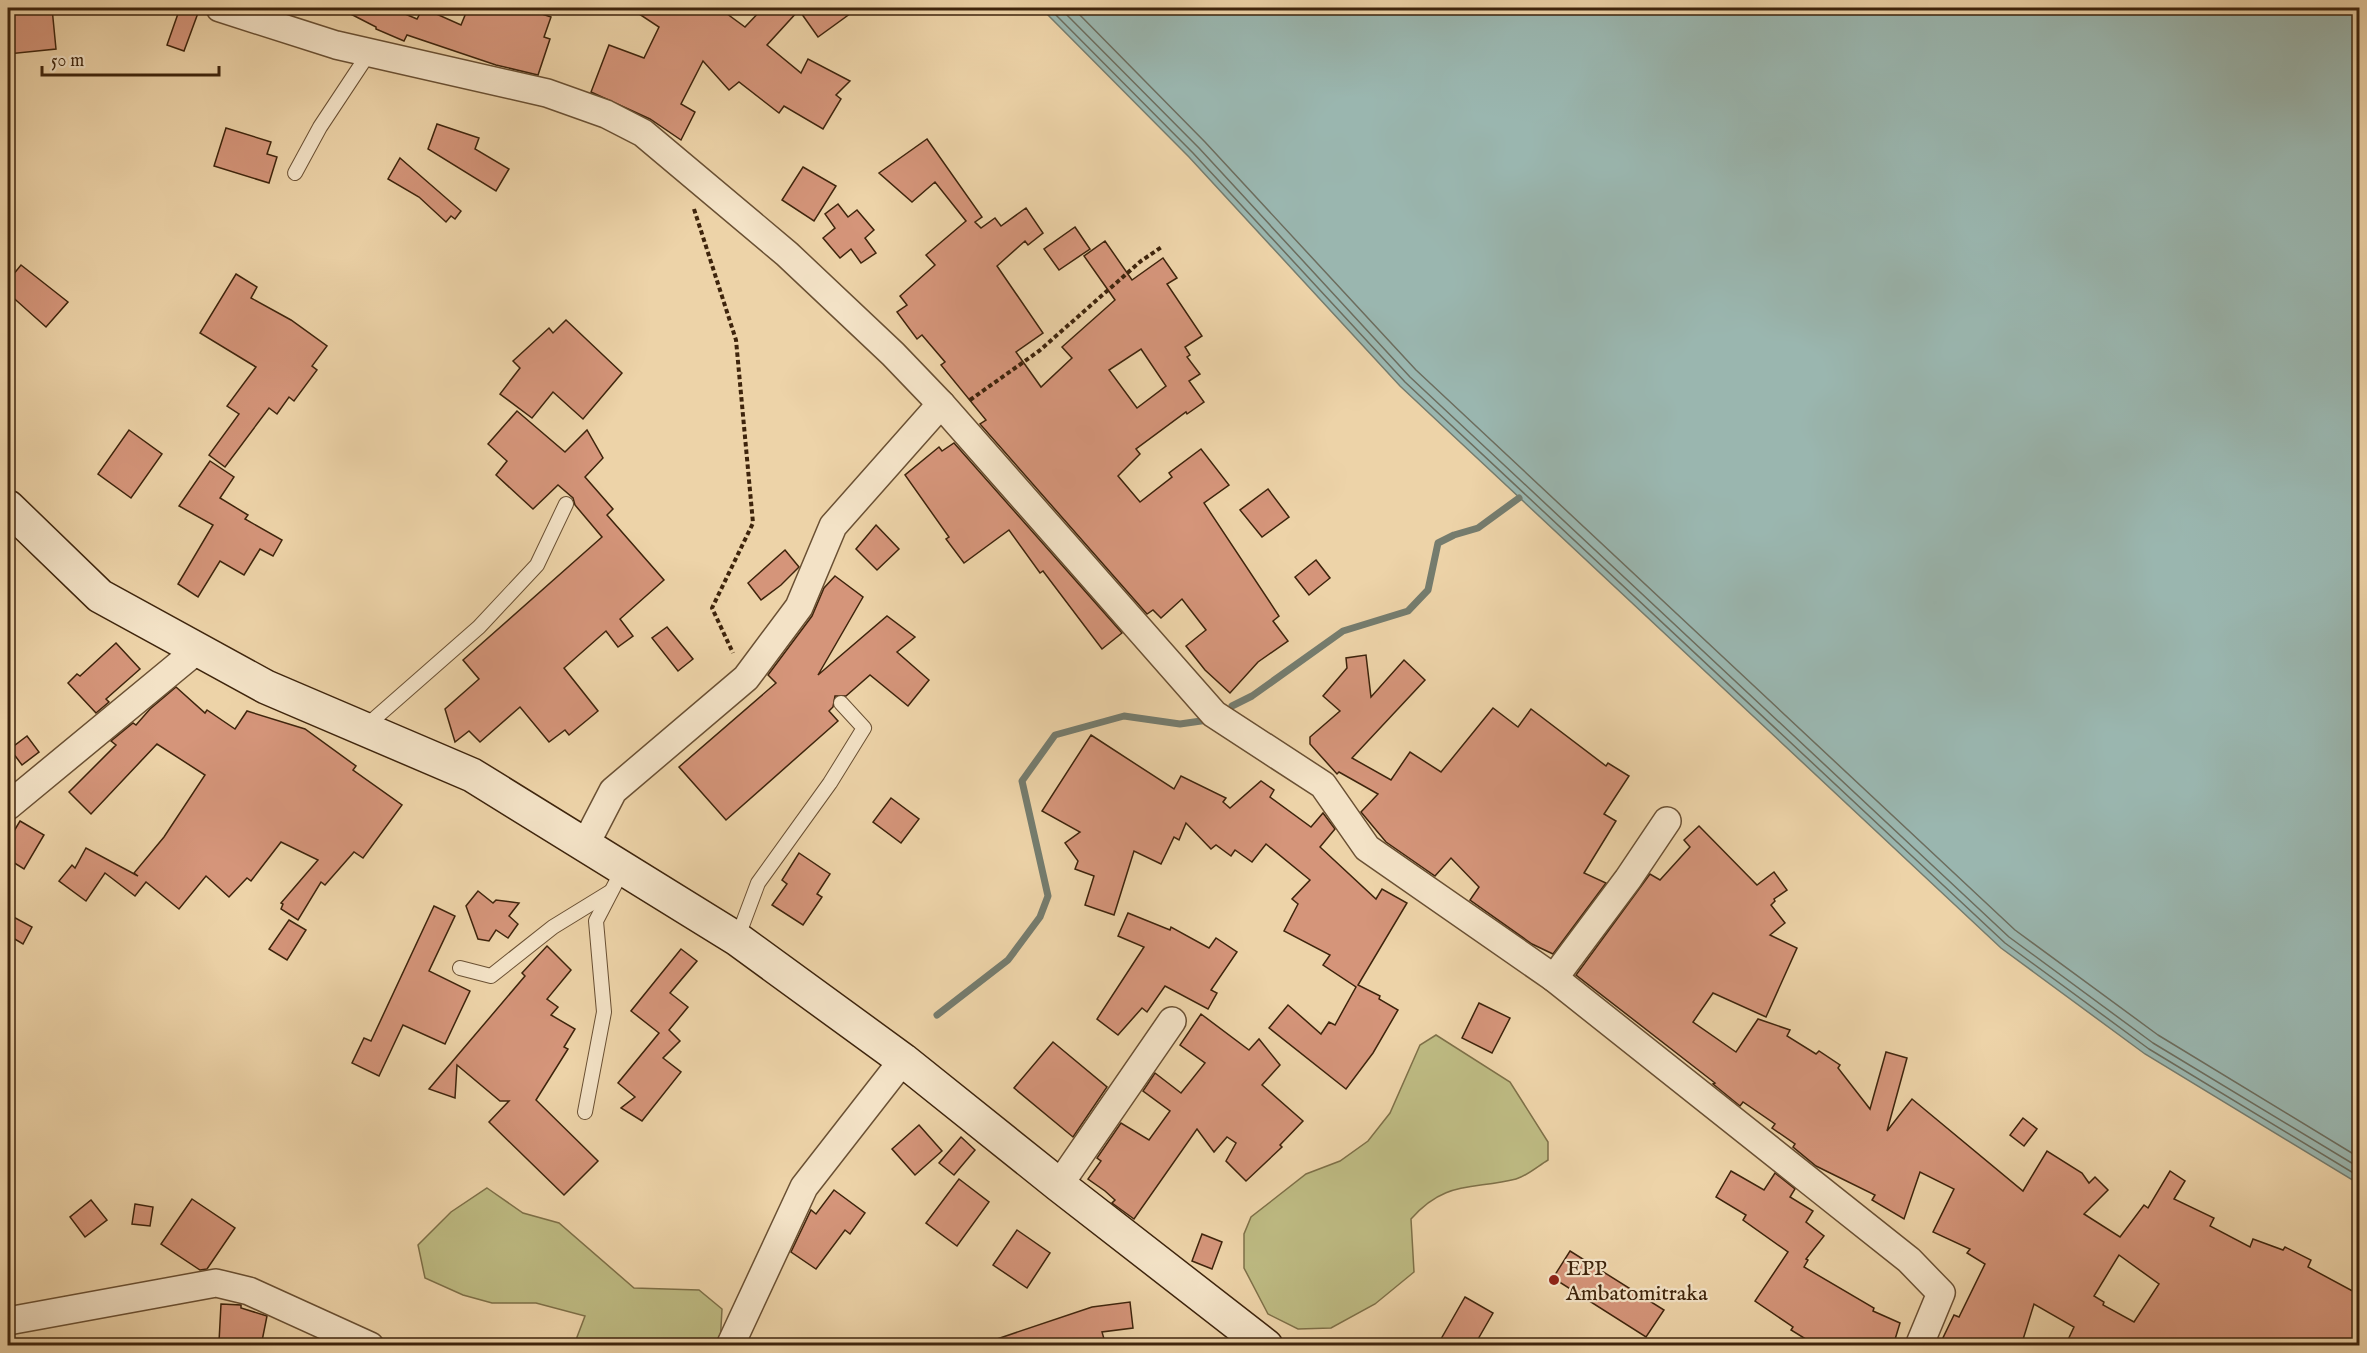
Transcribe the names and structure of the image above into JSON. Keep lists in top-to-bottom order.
{
  "places": ["EPP Ambatomitraka"],
  "scale_bar": "50 m"
}
